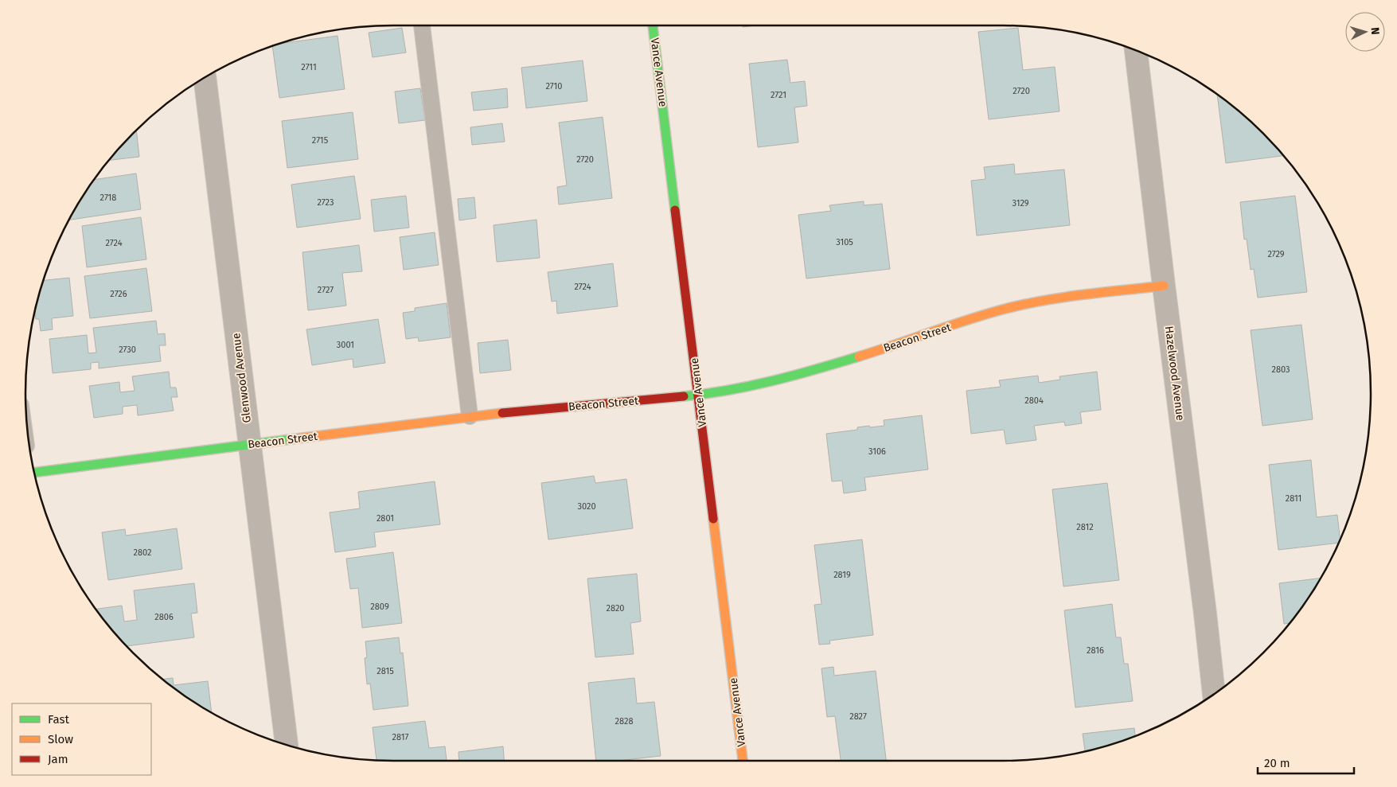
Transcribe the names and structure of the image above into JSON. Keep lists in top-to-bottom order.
{
  "streets": {
    "street": [
      "Vance Avenue",
      "Beacon Street",
      "Hazelwood Avenue",
      "Glenwood Avenue"
    ]
  },
  "crossings": [
    ["Vance Avenue", "Beacon Street"],
    ["Beacon Street", "Hazelwood Avenue"],
    ["Beacon Street", "Glenwood Avenue"]
  ],
  "house_numbers": [
    "2711",
    "2710",
    "2720",
    "2721",
    "2715",
    "2720",
    "2718",
    "2723",
    "3129",
    "3105",
    "2724",
    "2729",
    "2724",
    "2727",
    "2726",
    "3001",
    "2730",
    "2803",
    "2804",
    "3106",
    "2811",
    "3020",
    "2801",
    "2812",
    "2802",
    "2819",
    "2809",
    "2820",
    "2806",
    "2816",
    "2815",
    "2827",
    "2828",
    "2817"
  ],
  "legend": ["Fast", "Slow", "Jam"],
  "scale_bar": "20 m",
  "north": "right"
}
